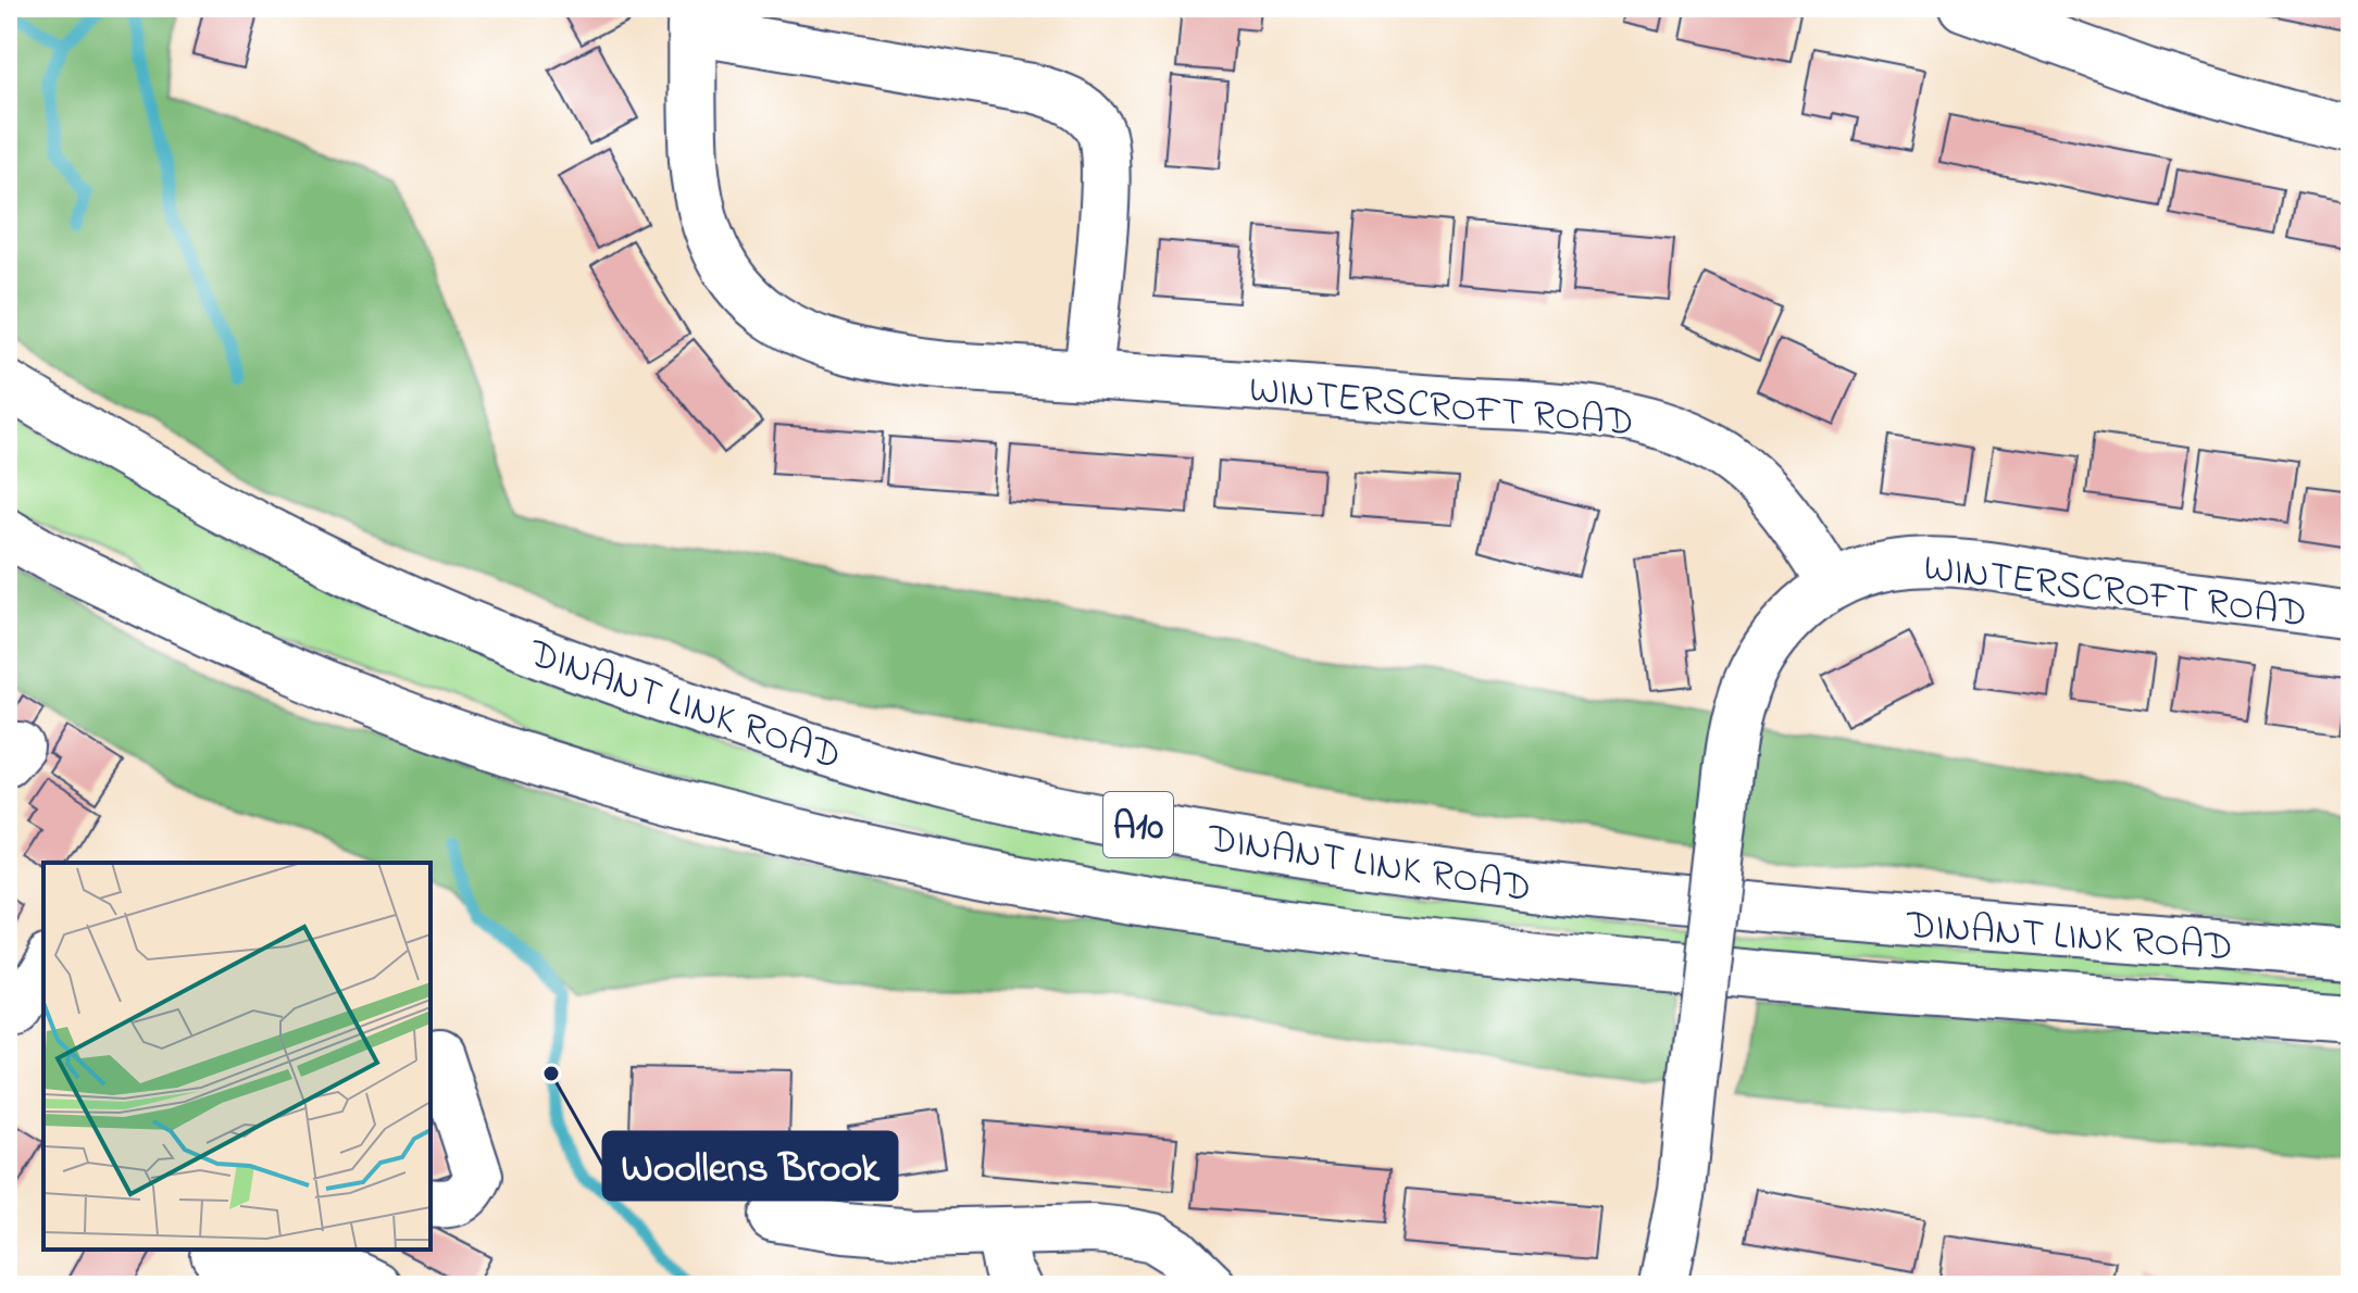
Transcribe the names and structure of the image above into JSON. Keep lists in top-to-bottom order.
{
  "streets": {
    "main road": ["WINTERSCROFT ROAD", "DINANT LINK ROAD", "A10"]
  },
  "places": ["Woollens Brook"]
}
